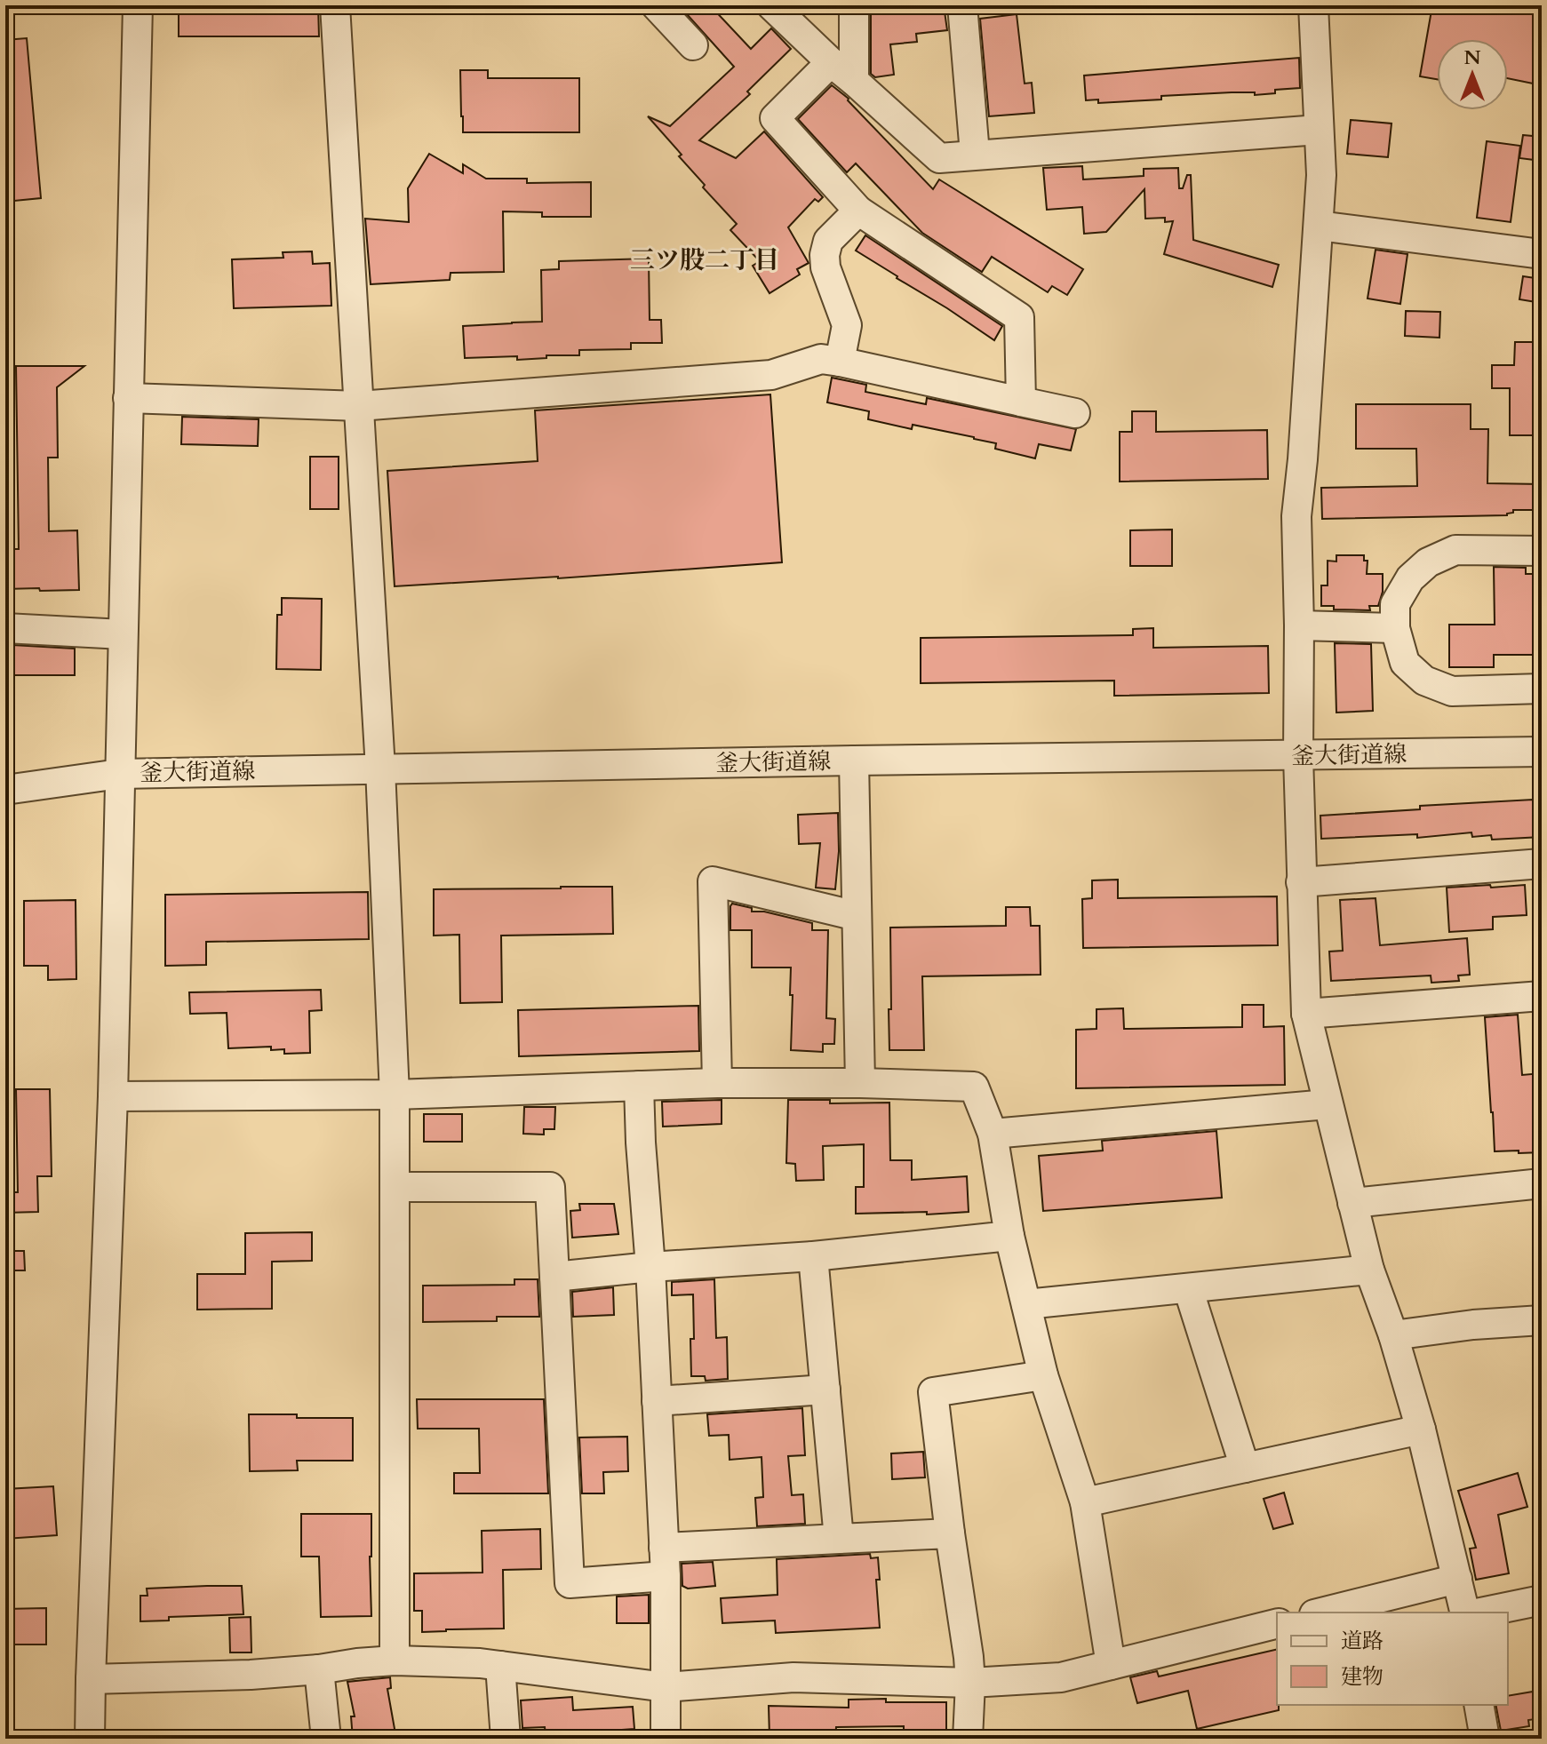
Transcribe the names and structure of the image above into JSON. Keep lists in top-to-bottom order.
{
  "streets": {
    "street": ["釜大街道線"]
  },
  "districts": ["三ツ股二丁目"],
  "legend": ["道路", "建物"],
  "north": "top"
}
